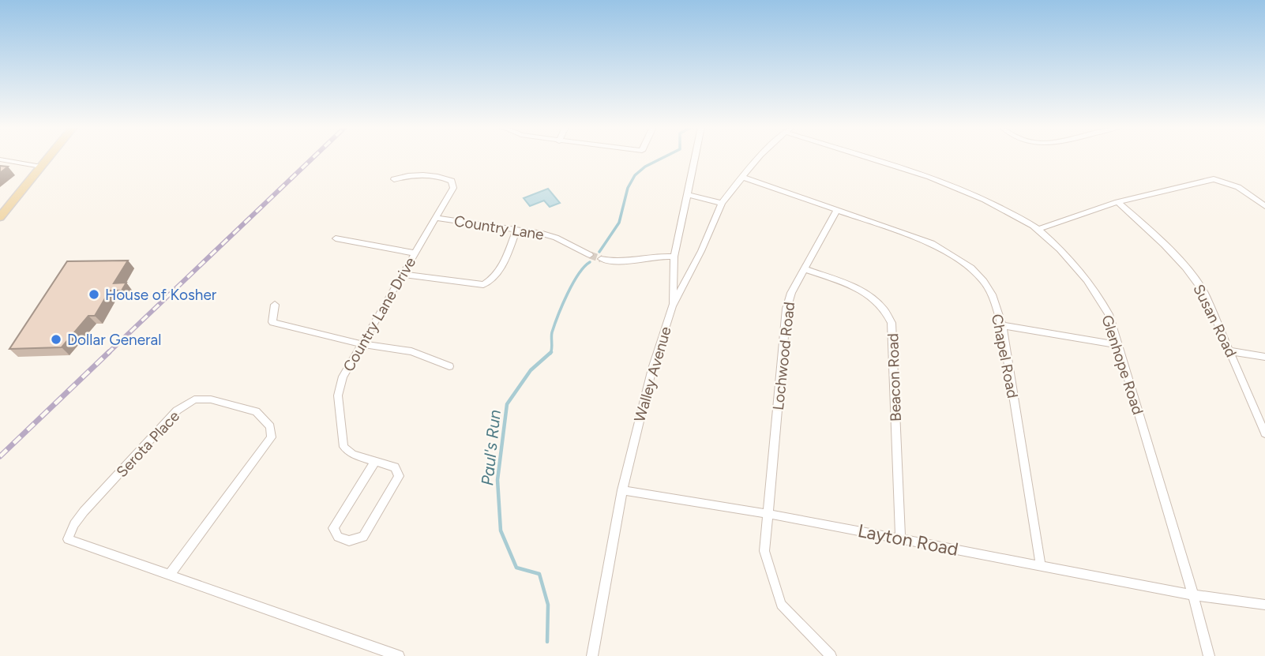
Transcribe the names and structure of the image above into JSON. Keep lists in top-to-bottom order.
{
  "streets": {
    "street": [
      "Country Lane",
      "Country Lane Drive",
      "Susan Road",
      "Lochwood Road",
      "Chapel Road",
      "Glenhope Road",
      "Walley Avenue",
      "Beacon Road",
      "Serota Place",
      "Layton Road"
    ]
  },
  "crossings": [
    ["Country Lane", "Country Lane Drive"],
    ["Lochwood Road", "Chapel Road"],
    ["Lochwood Road", "Beacon Road"],
    ["Lochwood Road", "Layton Road"],
    ["Chapel Road", "Walley Avenue"],
    ["Chapel Road", "Layton Road"],
    ["Glenhope Road", "Layton Road"],
    ["Walley Avenue", "Layton Road"],
    ["Beacon Road", "Layton Road"]
  ],
  "water": ["Paul's Run"],
  "places": ["House of Kosher", "Dollar General"]
}
